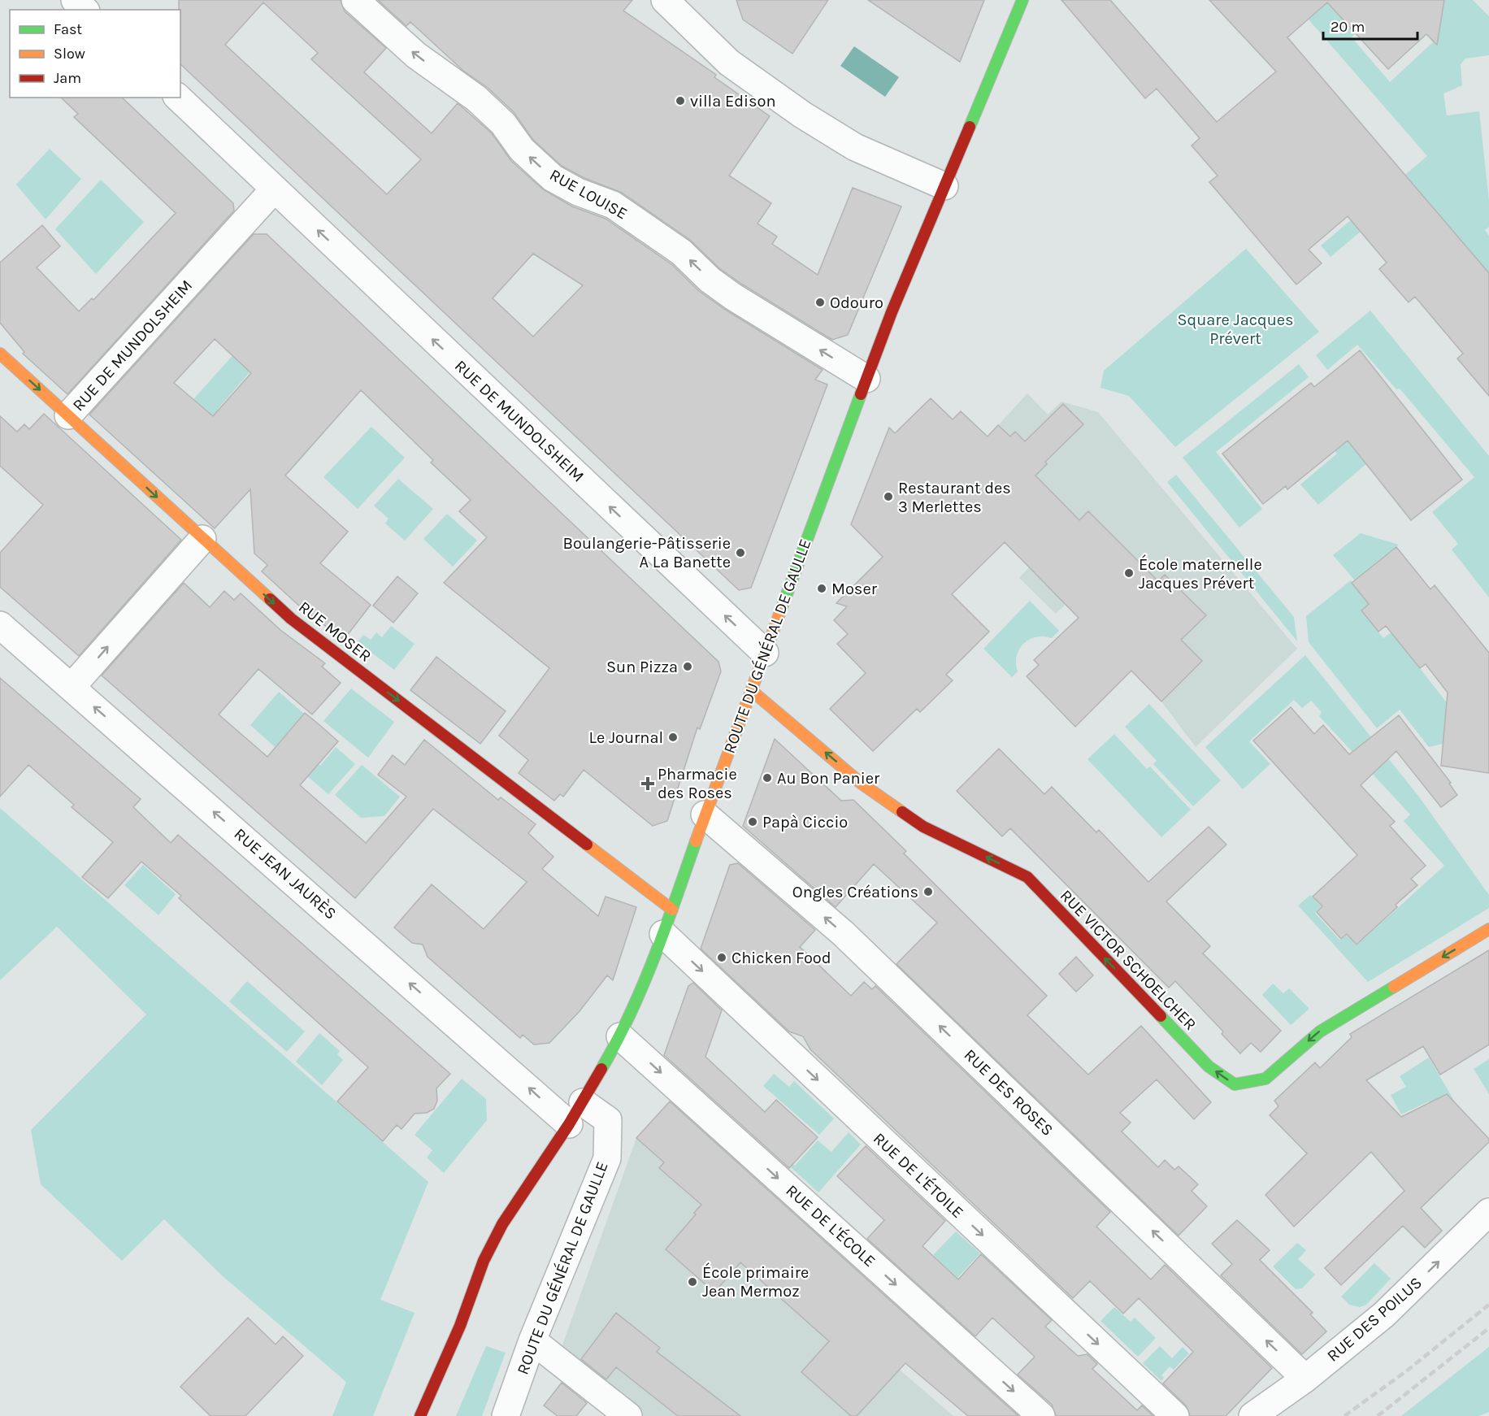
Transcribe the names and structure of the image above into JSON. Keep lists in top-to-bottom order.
{
  "streets": {
    "street": [
      "RUE LOUISE",
      "RUE DE MUNDOLSHEIM",
      "RUE MOSER",
      "ROUTE DU GÉNÉRAL DE GAULLE",
      "RUE JEAN JAURÈS",
      "RUE VICTOR SCHOELCHER",
      "RUE DES ROSES",
      "RUE DE L'ÉTOILE",
      "RUE DE L'ÉCOLE",
      "RUE DES POILUS"
    ]
  },
  "crossings": [
    ["RUE LOUISE", "ROUTE DU GÉNÉRAL DE GAULLE"],
    ["RUE DE MUNDOLSHEIM", "RUE MOSER"],
    ["RUE DE MUNDOLSHEIM", "ROUTE DU GÉNÉRAL DE GAULLE"],
    ["RUE MOSER", "ROUTE DU GÉNÉRAL DE GAULLE"],
    ["ROUTE DU GÉNÉRAL DE GAULLE", "RUE JEAN JAURÈS"],
    ["ROUTE DU GÉNÉRAL DE GAULLE", "RUE VICTOR SCHOELCHER"],
    ["ROUTE DU GÉNÉRAL DE GAULLE", "RUE DES ROSES"],
    ["ROUTE DU GÉNÉRAL DE GAULLE", "RUE DE L'ÉTOILE"],
    ["ROUTE DU GÉNÉRAL DE GAULLE", "RUE DE L'ÉCOLE"],
    ["RUE DES ROSES", "RUE DES POILUS"]
  ],
  "one_way": [
    "RUE DE MUNDOLSHEIM",
    "RUE MOSER",
    "RUE JEAN JAURÈS",
    "RUE VICTOR SCHOELCHER",
    "RUE DES ROSES",
    "RUE DE L'ÉTOILE",
    "RUE DE L'ÉCOLE",
    "RUE DES POILUS"
  ],
  "parks": ["Square Jacques Prévert"],
  "places": {
    "other": [
      "villa Edison",
      "Odouro",
      "Restaurant des 3 Merlettes",
      "Boulangerie-Pâtisserie A La Banette",
      "École maternelle Jacques Prévert",
      "Moser",
      "Sun Pizza",
      "Le Journal",
      "Au Bon Panier",
      "Papà Ciccio",
      "Ongles Créations",
      "Chicken Food",
      "École primaire Jean Mermoz"
    ],
    "health": ["Pharmacie des Roses"]
  },
  "legend": ["Fast", "Slow", "Jam"],
  "scale_bar": "20 m"
}
